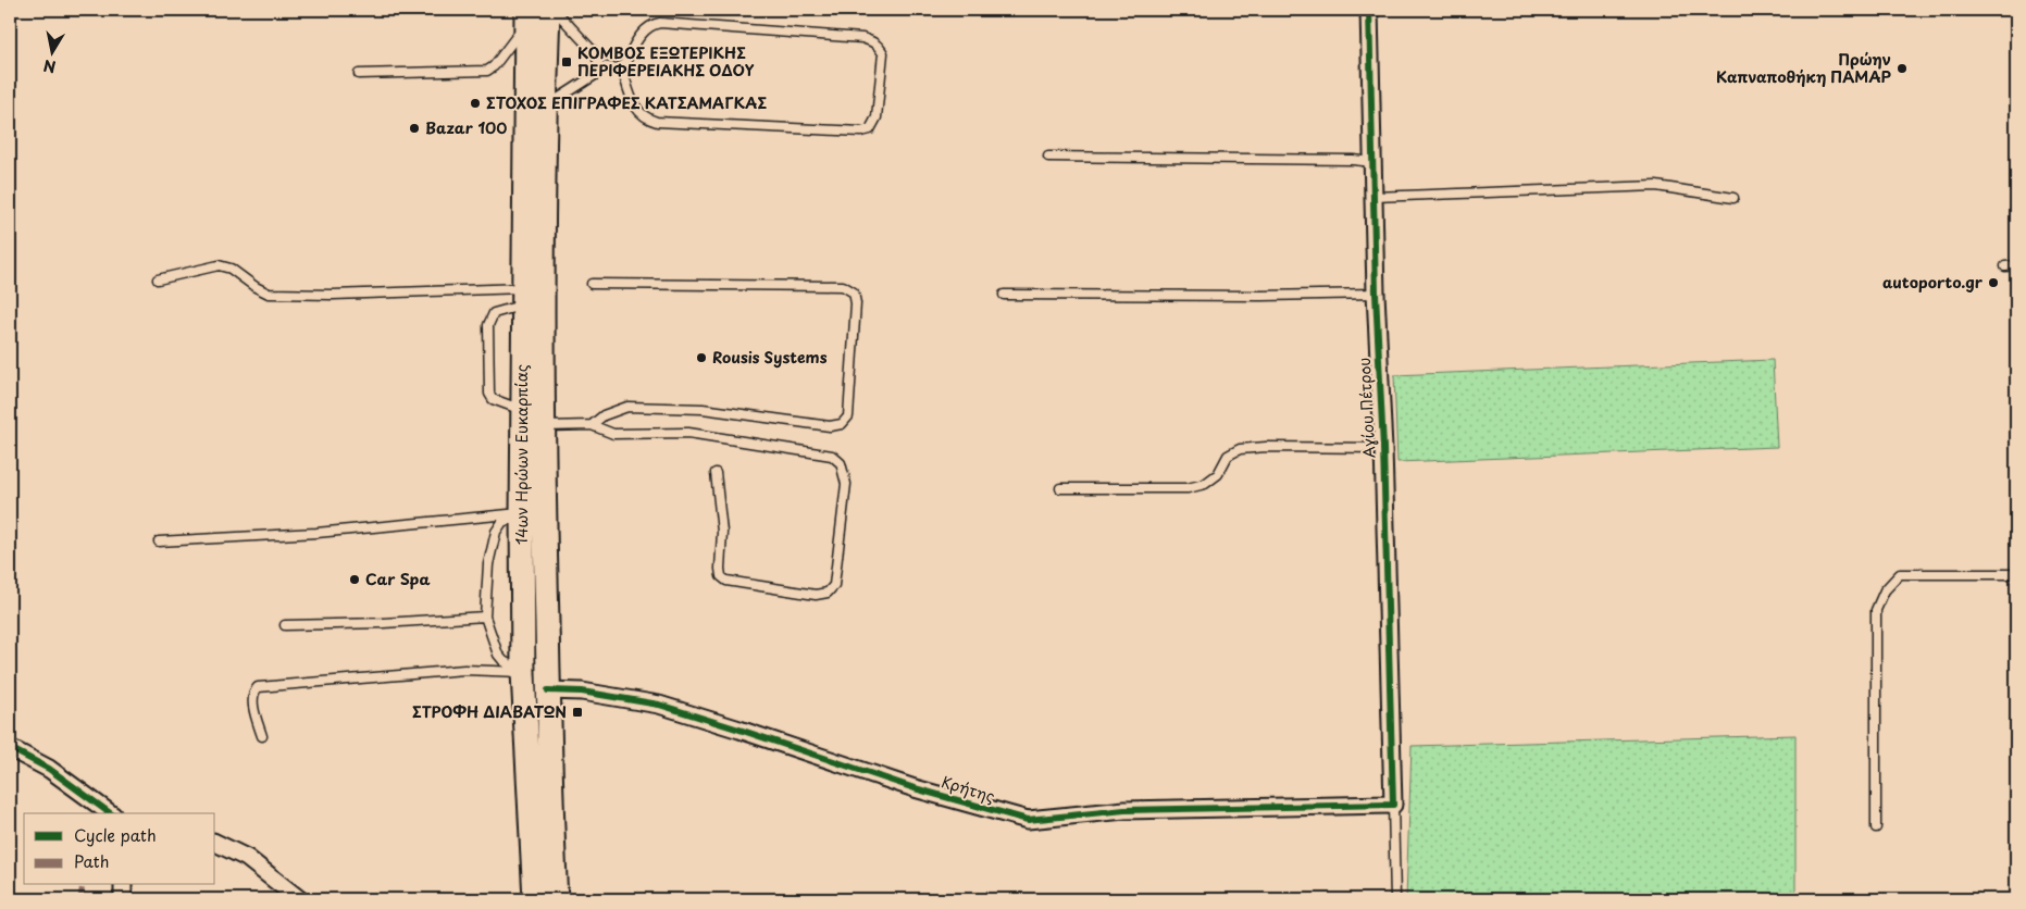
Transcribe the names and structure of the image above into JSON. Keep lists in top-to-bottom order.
{
  "streets": {
    "main road": ["14ων Ηρώων Ευκαρπίας"],
    "street": ["Αγίου Πέτρου", "Κρήτης"]
  },
  "crossings": [
    ["Αγίου Πέτρου", "Κρήτης"],
    ["14ων Ηρώων Ευκαρπίας", "Κρήτης"]
  ],
  "places": {
    "transit": ["ΚΟΜΒΟΣ ΕΞΩΤΕΡΙΚΗΣ ΠΕΡΙΦΕΡΕΙΑΚΗΣ ΟΔΟΥ", "ΣΤΡΟΦΗ ΔΙΑΒΑΤΩΝ"],
    "other": [
      "Πρώην Καπναποθήκη ΠΑΜΑΡ",
      "ΣΤΟΧΟΣ ΕΠΙΓΡΑΦΕΣ ΚΑΤΣΑΜΑΓΚΑΣ",
      "Bazar 100",
      "autoporto.gr",
      "Rousis Systems",
      "Car Spa"
    ]
  },
  "legend": ["Cycle path", "Path"],
  "north": "bottom"
}
